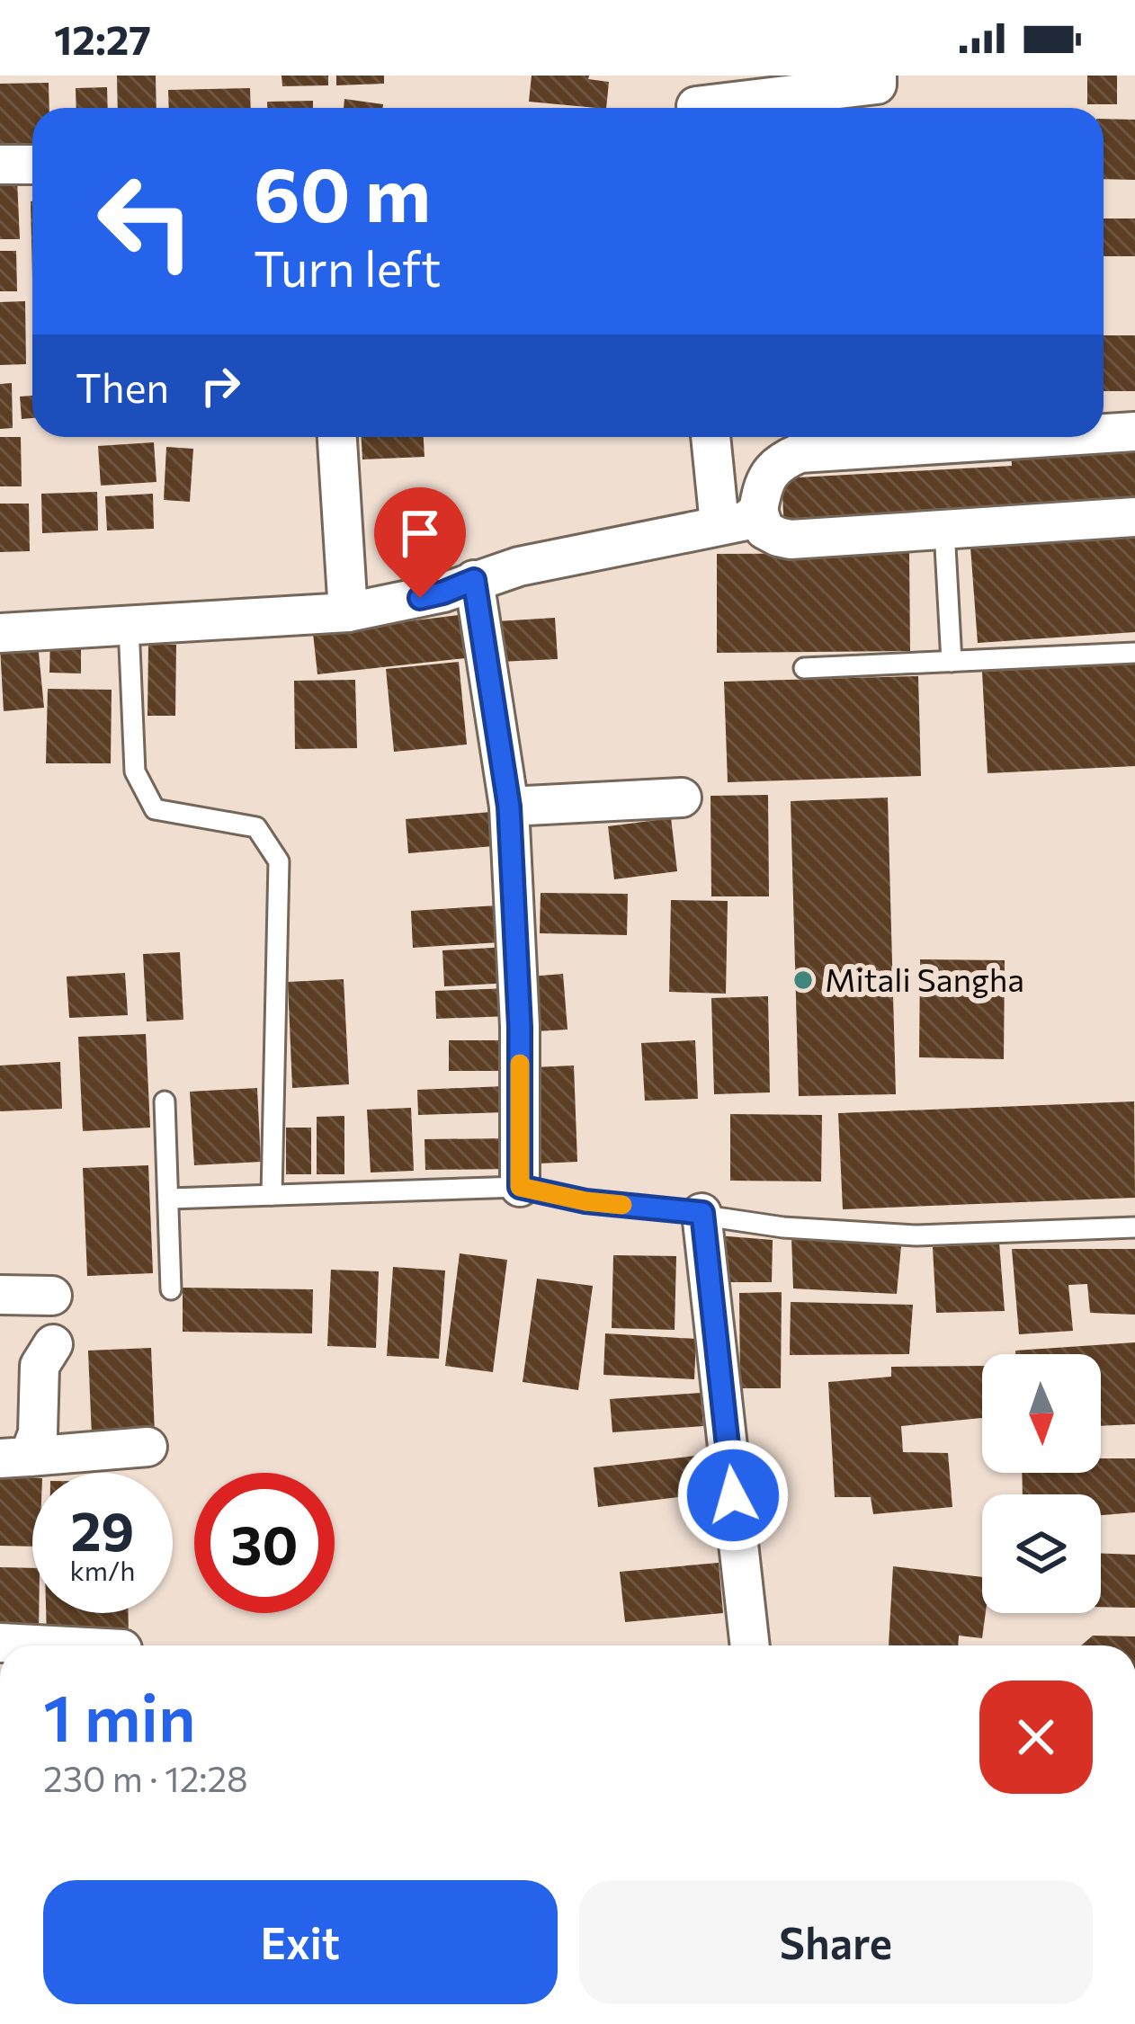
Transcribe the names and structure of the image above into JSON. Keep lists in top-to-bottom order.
{
  "places": ["Mitali Sangha"],
  "north": "bottom",
  "page": {
    "status": "12:27",
    "turn": ["60 m", "Turn left"],
    "then": "Then",
    "speed": "29 km/h",
    "limit": "30",
    "heading": ["1 min", "230 m · 12:28"],
    "buttons": ["Exit", "Share"]
  }
}
